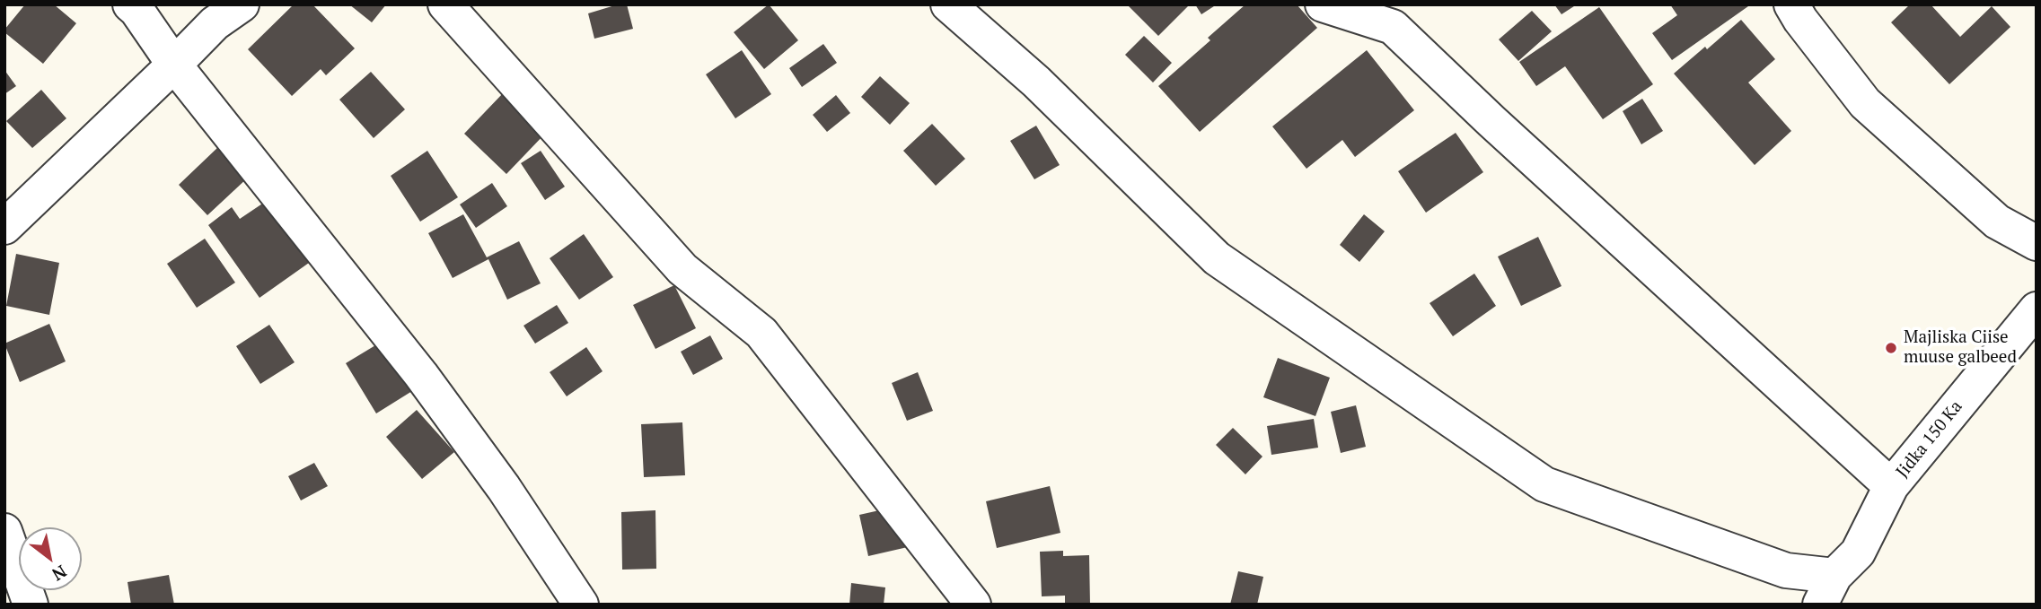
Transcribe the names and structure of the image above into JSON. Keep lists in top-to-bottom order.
{
  "streets": {
    "street": ["Jidka 150 Ka"]
  },
  "places": ["Majliska Ciise muuse galbeed"],
  "north": "bottom right"
}
